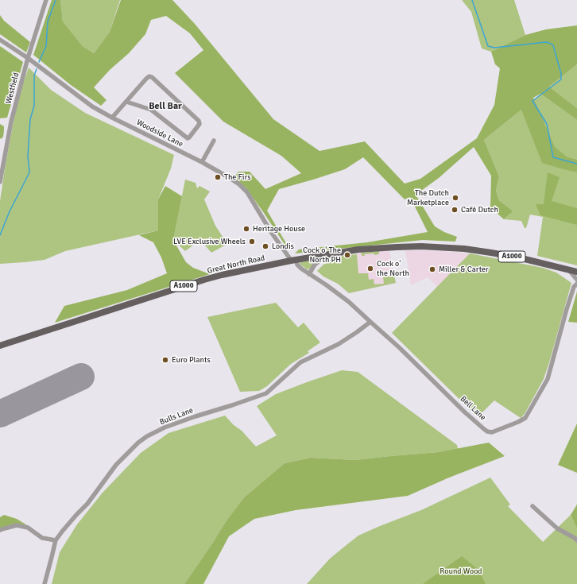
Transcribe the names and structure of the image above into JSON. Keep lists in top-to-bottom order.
{
  "streets": {
    "main road": ["A1000", "Great North Road"],
    "street": [
      "Westfield",
      "Woodside Lane",
      "Bell Lane",
      "Bulls Lane"
    ]
  },
  "crossings": [
    ["Westfield", "Woodside Lane"],
    ["Woodside Lane", "Great North Road"],
    ["Woodside Lane", "Bell Lane"],
    ["Great North Road", "Bell Lane"],
    ["Bell Lane", "Bulls Lane"]
  ],
  "districts": ["Bell Bar"],
  "parks": ["Round Wood"],
  "places": [
    "The Firs",
    "The Dutch Marketplace",
    "Café Dutch",
    "Heritage House",
    "LVE Exclusive Wheels",
    "Londis",
    "Cock o' The North PH",
    "Cock o' the North",
    "Miller & Carter",
    "Euro Plants"
  ]
}
